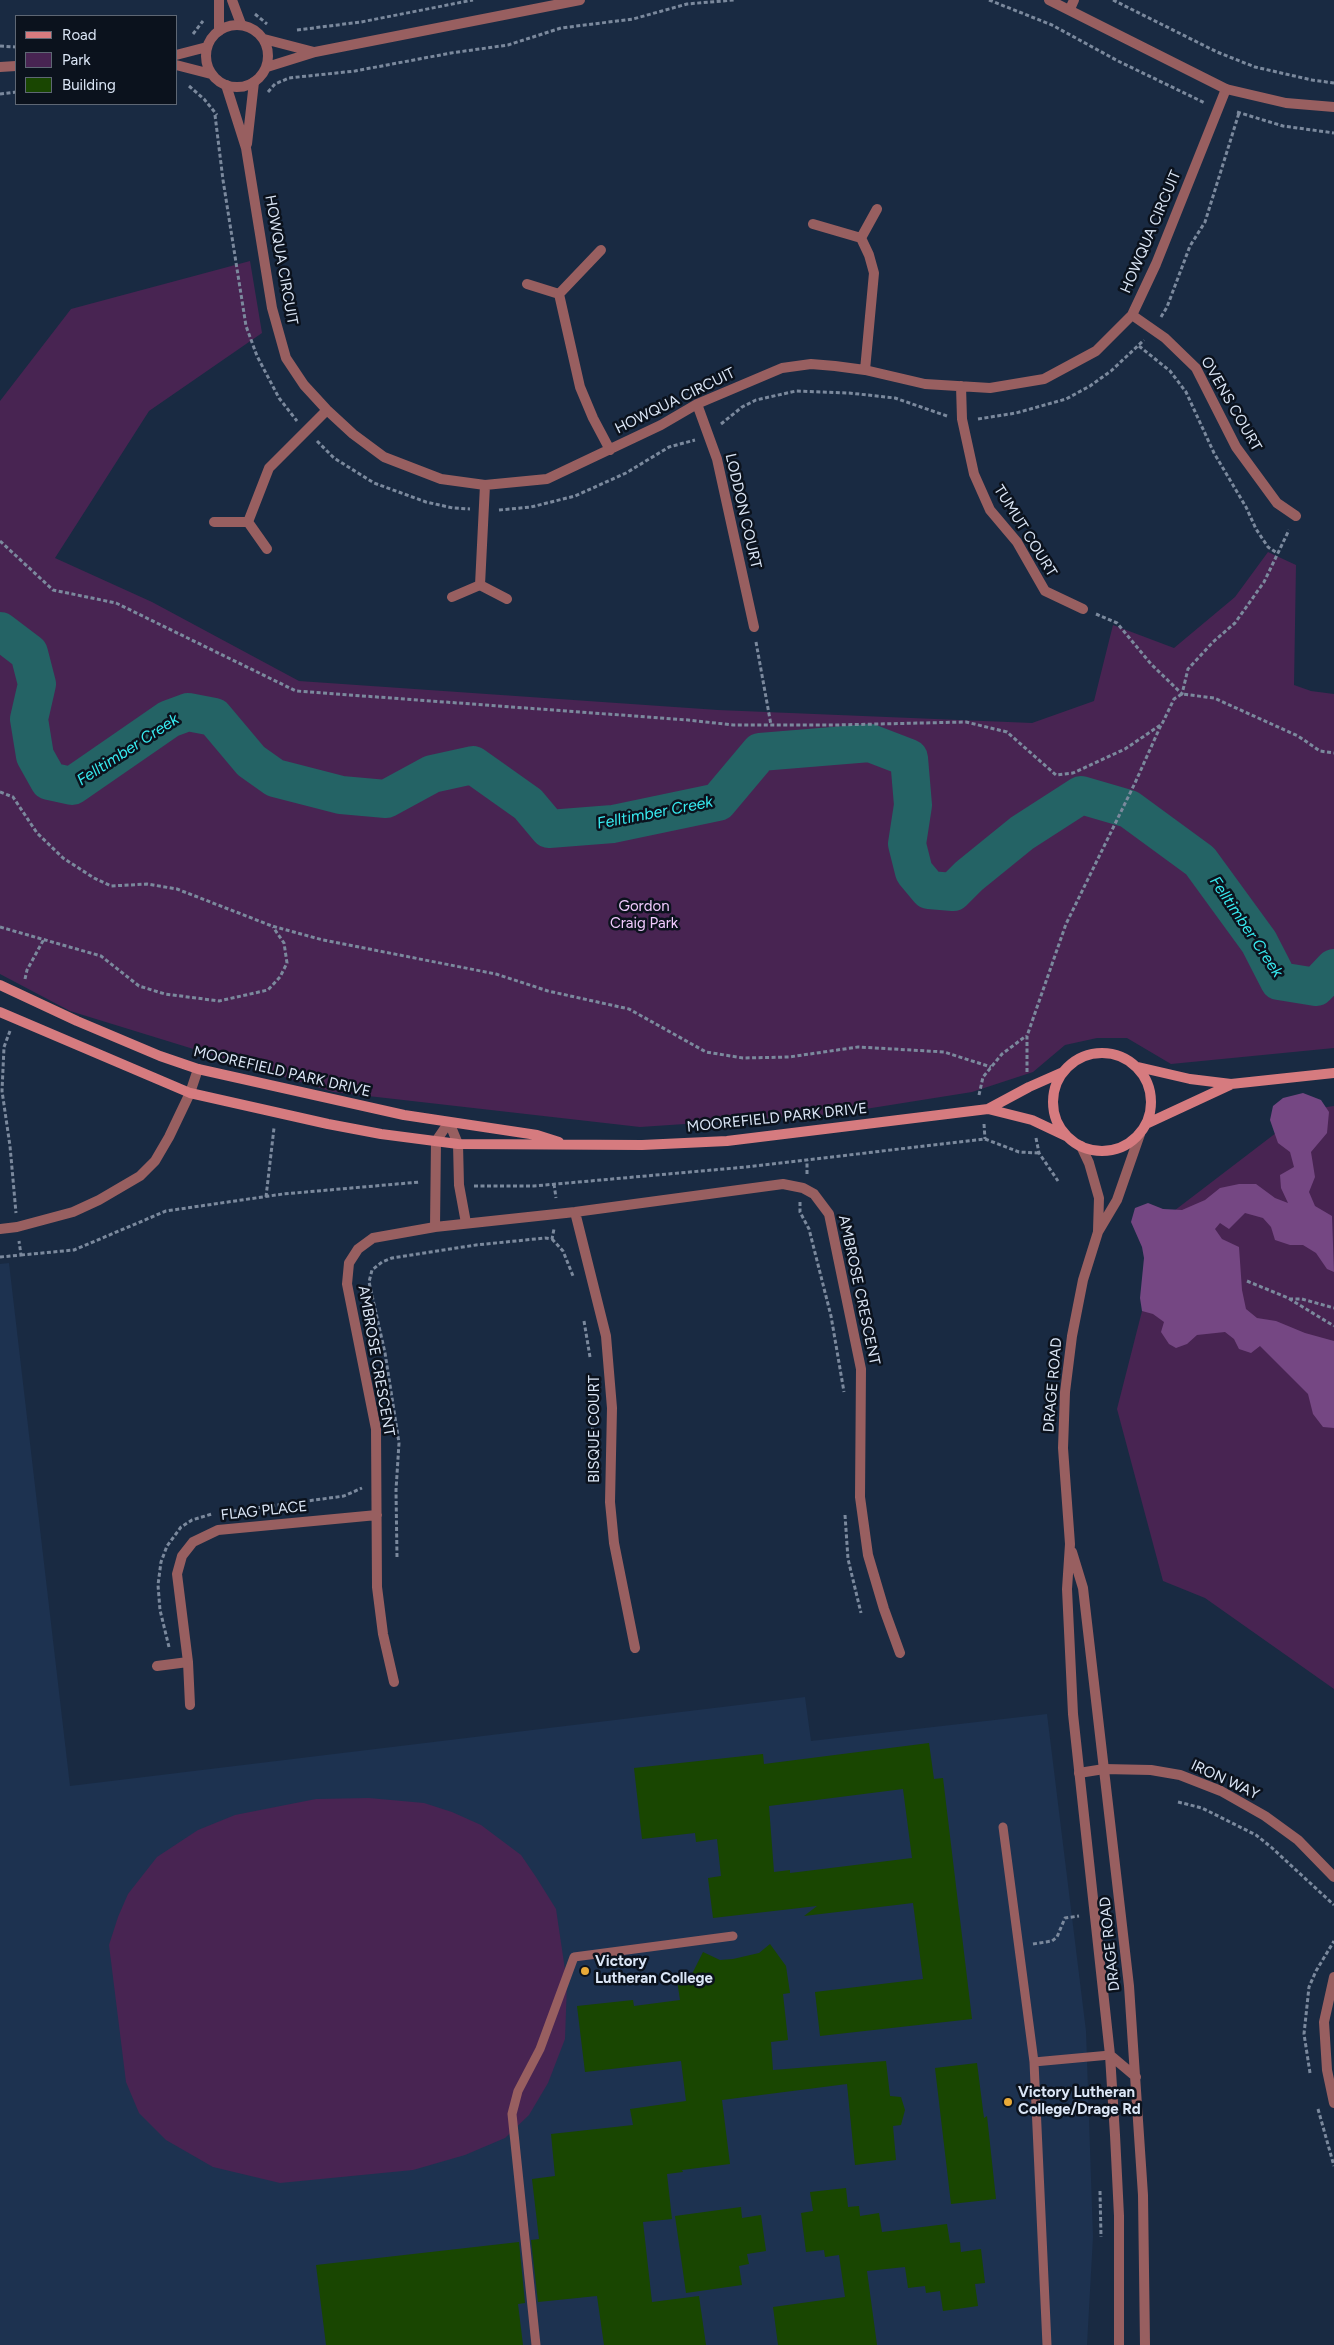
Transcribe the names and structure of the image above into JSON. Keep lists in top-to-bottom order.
{
  "streets": {
    "main road": ["MOOREFIELD PARK DRIVE"],
    "street": [
      "HOWQUA CIRCUIT",
      "OVENS COURT",
      "LODDON COURT",
      "TUMUT COURT",
      "AMBROSE CRESCENT",
      "DRAGE ROAD",
      "BISQUE COURT",
      "FLAG PLACE",
      "IRON WAY"
    ]
  },
  "crossings": [
    ["HOWQUA CIRCUIT", "OVENS COURT"],
    ["HOWQUA CIRCUIT", "LODDON COURT"],
    ["HOWQUA CIRCUIT", "TUMUT COURT"],
    ["AMBROSE CRESCENT", "BISQUE COURT"],
    ["AMBROSE CRESCENT", "FLAG PLACE"],
    ["DRAGE ROAD", "IRON WAY"]
  ],
  "water": ["Felltimber Creek"],
  "parks": ["Gordon Craig Park"],
  "places": ["Victory Lutheran College", "Victory Lutheran College/Drage Rd"],
  "legend": ["Road", "Park", "Building"]
}
